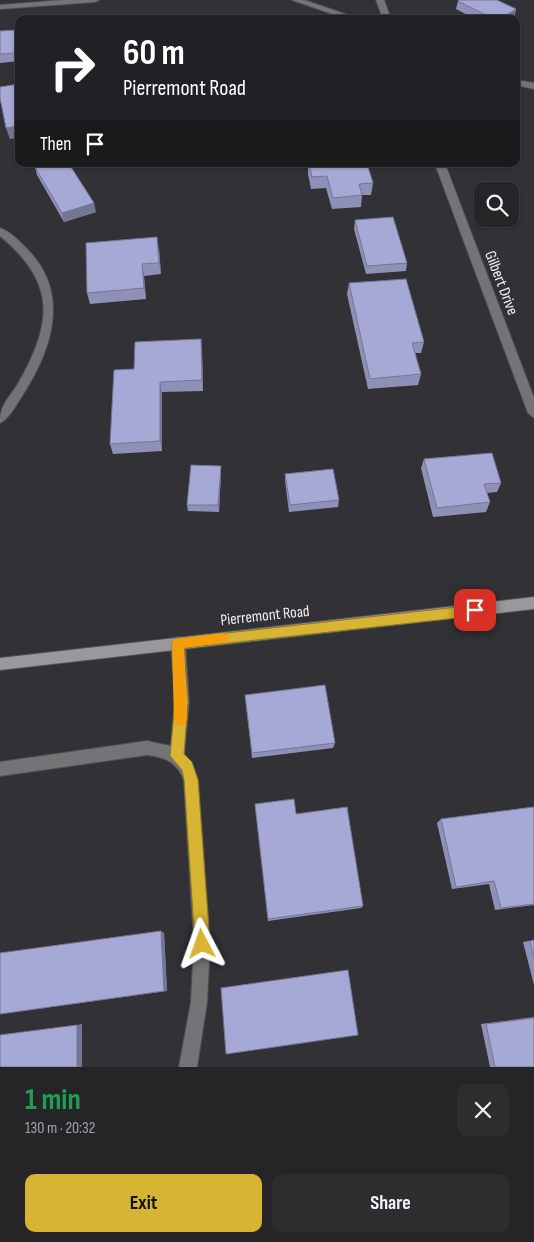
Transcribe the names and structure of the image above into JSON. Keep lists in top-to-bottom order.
{
  "streets": {
    "main road": ["Pierremont Road"],
    "street": ["Gilbert Drive"]
  },
  "page": {
    "turn": ["60 m", "Pierremont Road"],
    "then": "Then",
    "heading": ["1 min", "130 m · 20:32"],
    "buttons": ["Exit", "Share"]
  }
}
